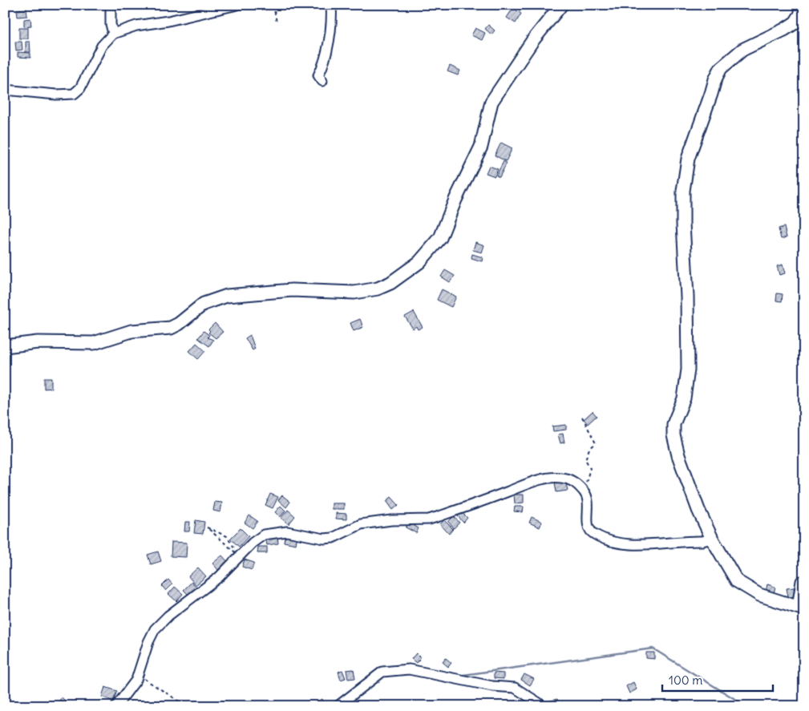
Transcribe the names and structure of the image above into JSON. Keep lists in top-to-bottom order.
{
  "scale_bar": "100 m"
}
